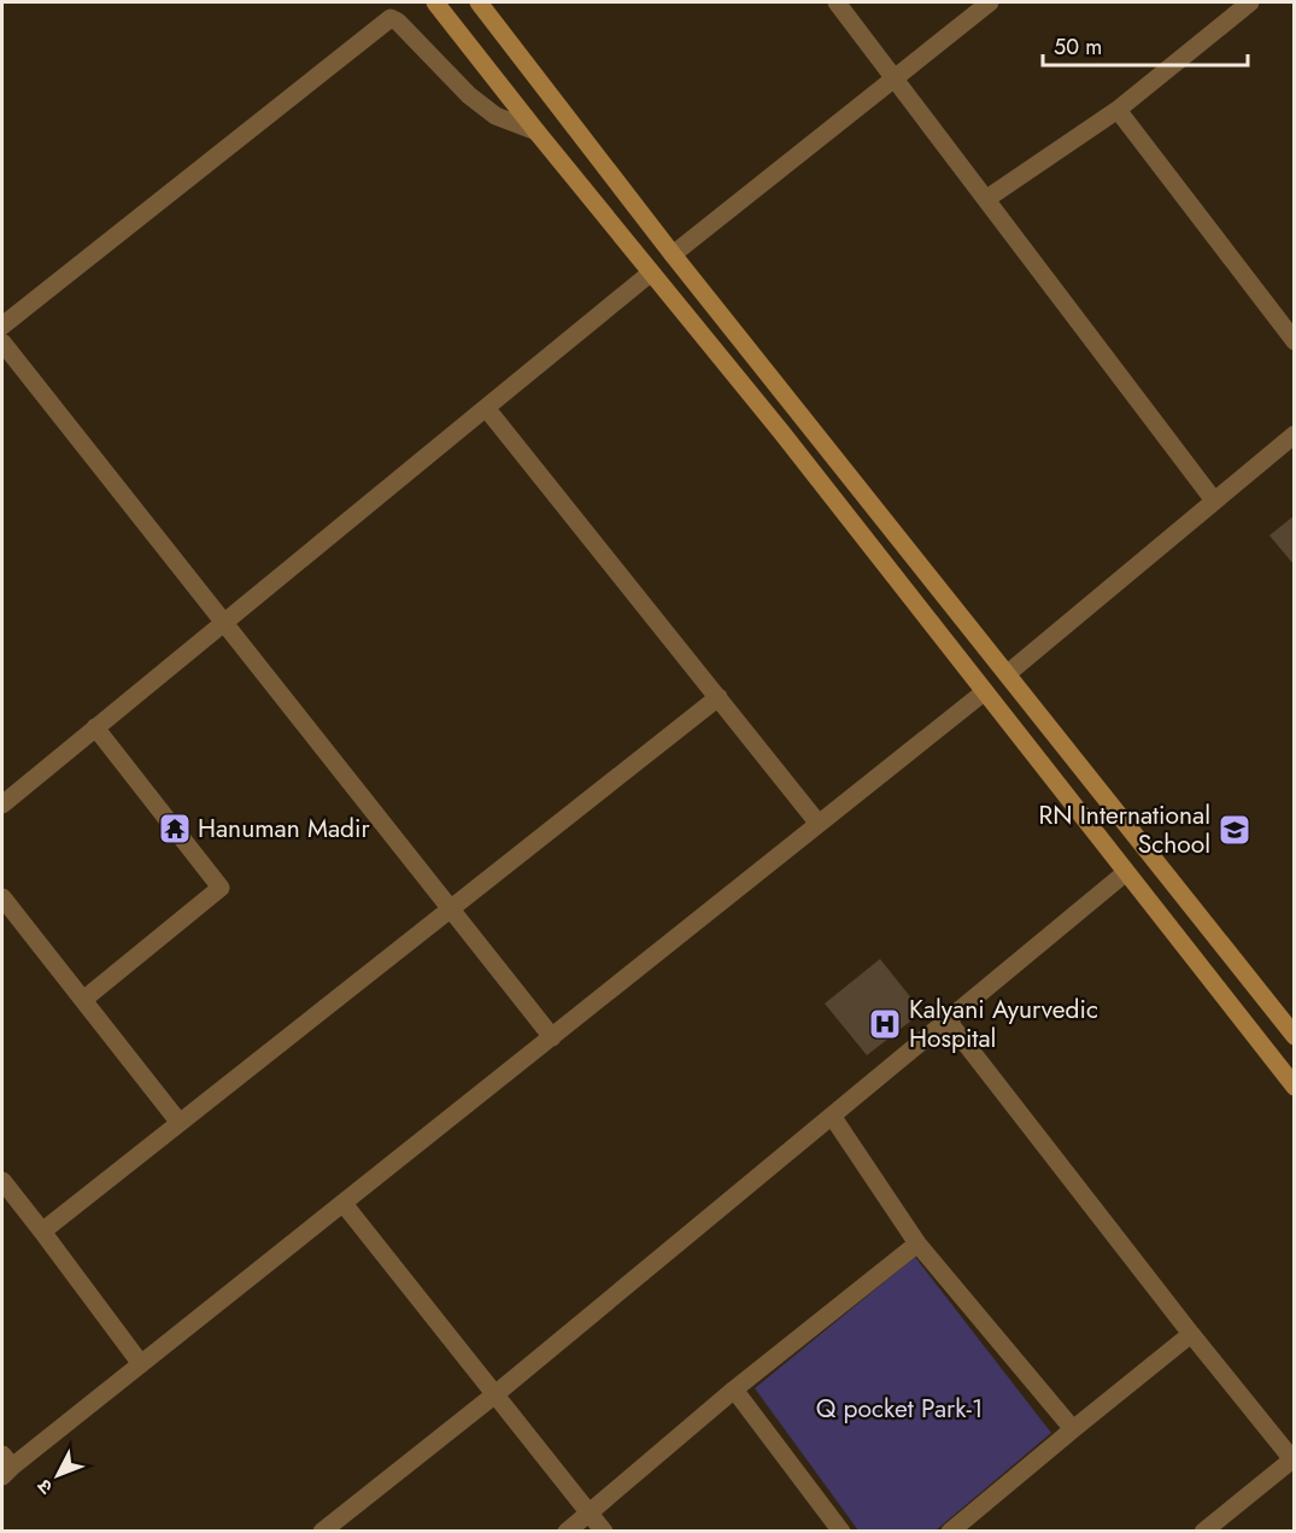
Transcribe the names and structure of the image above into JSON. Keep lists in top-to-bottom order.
{
  "parks": ["Q pocket Park-1"],
  "places": {
    "temple": ["Hanuman Madir"],
    "school or university": ["RN International School"],
    "hospital": ["Kalyani Ayurvedic Hospital"]
  },
  "scale_bar": "50 m",
  "north": "bottom left"
}
